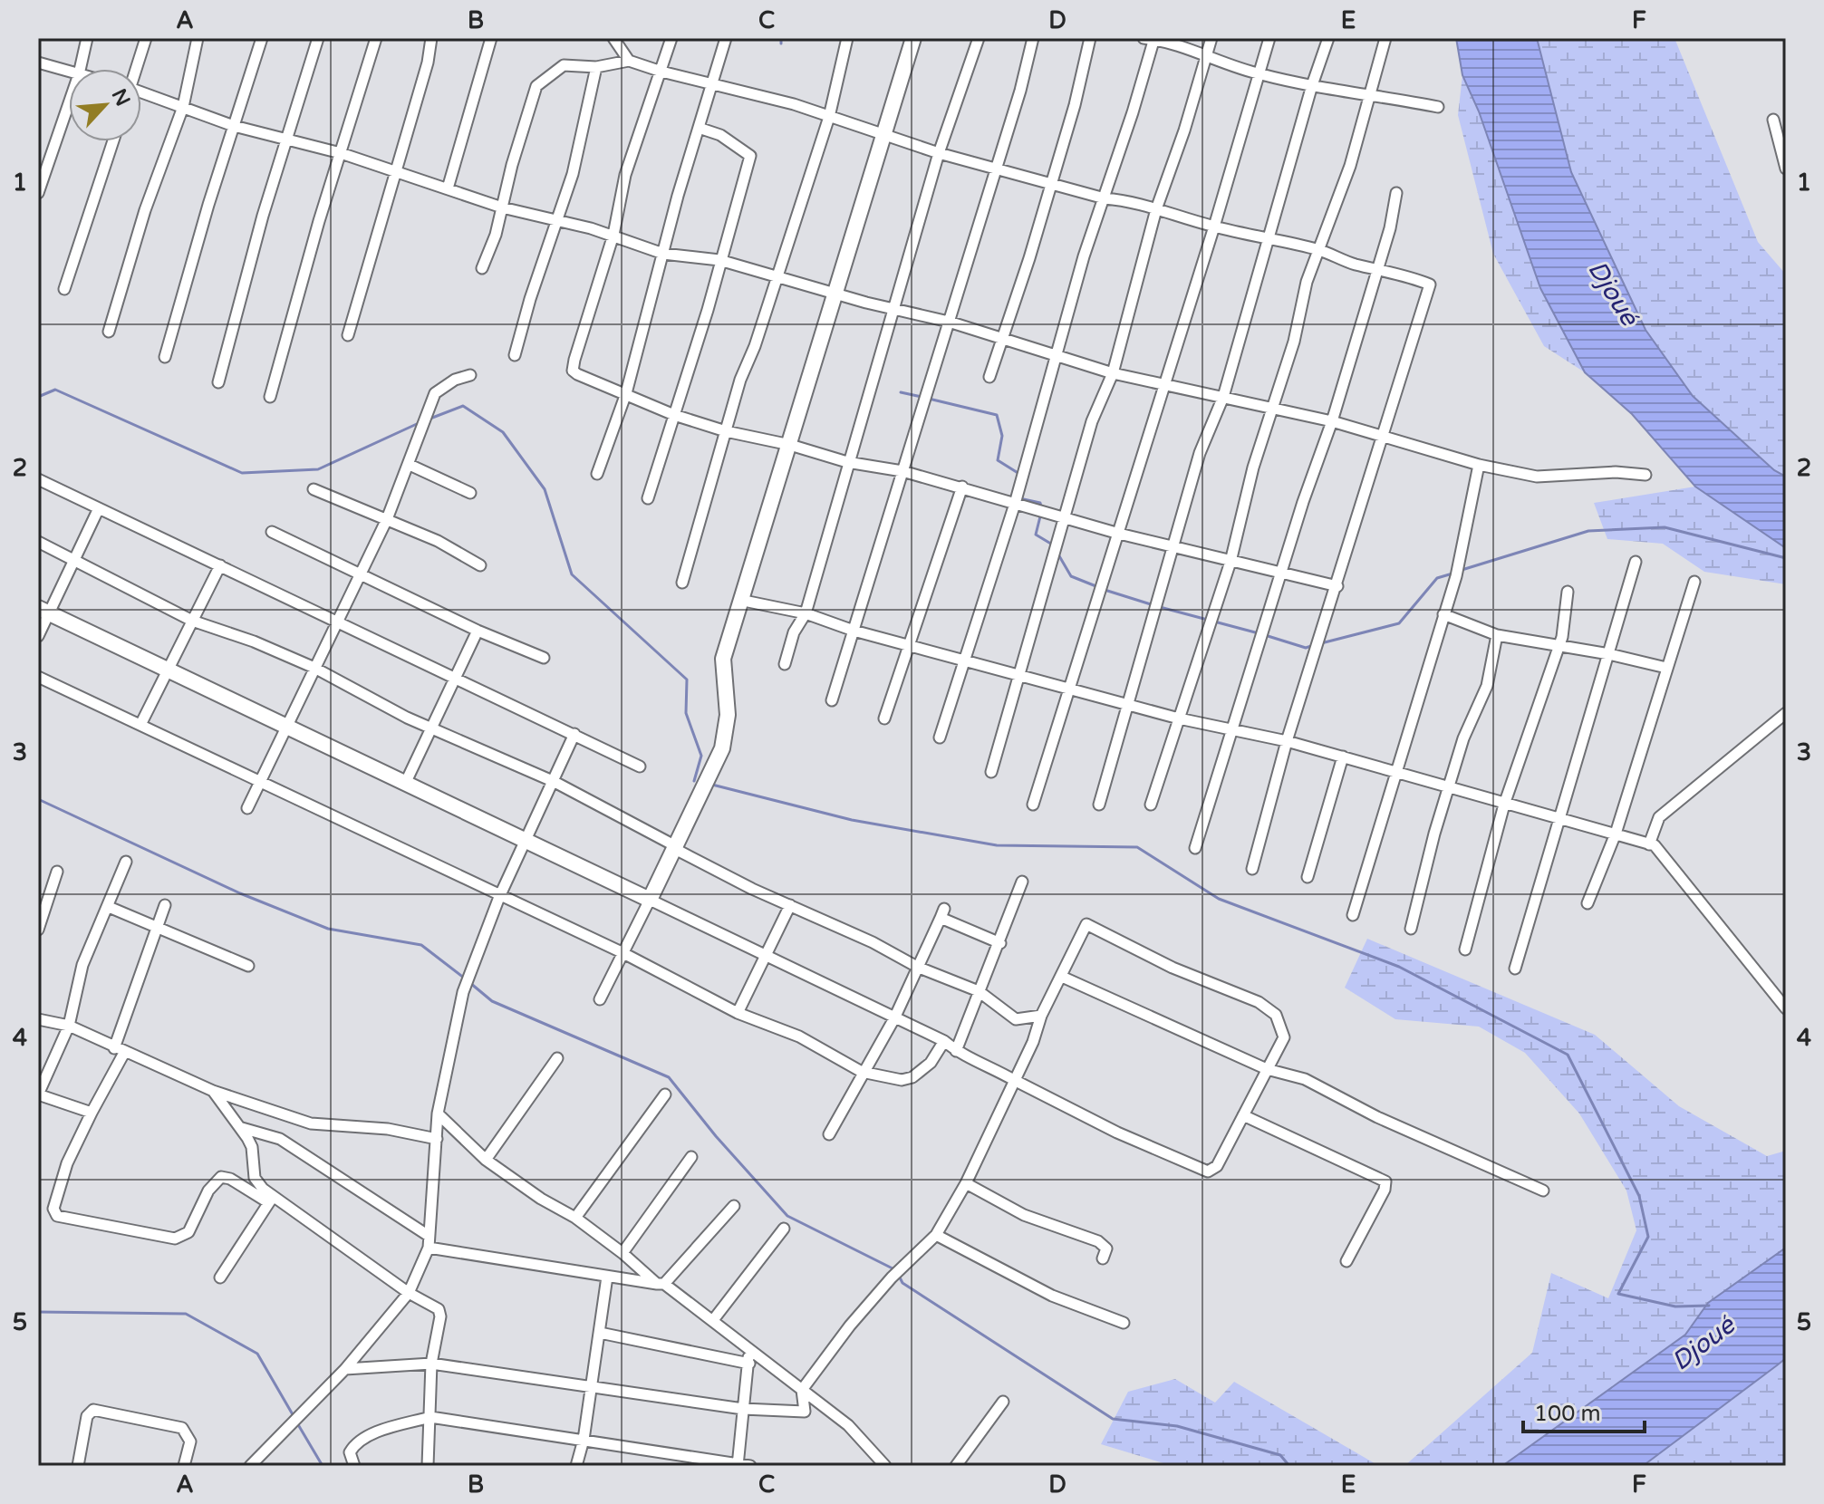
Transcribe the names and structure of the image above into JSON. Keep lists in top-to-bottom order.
{
  "water": ["Djoué"],
  "scale_bar": "100 m",
  "north": "top right",
  "grid": {
    "columns": [
      "A",
      "B",
      "C",
      "D",
      "E",
      "F"
    ],
    "rows": [
      "1",
      "2",
      "3",
      "4",
      "5"
    ]
  }
}
